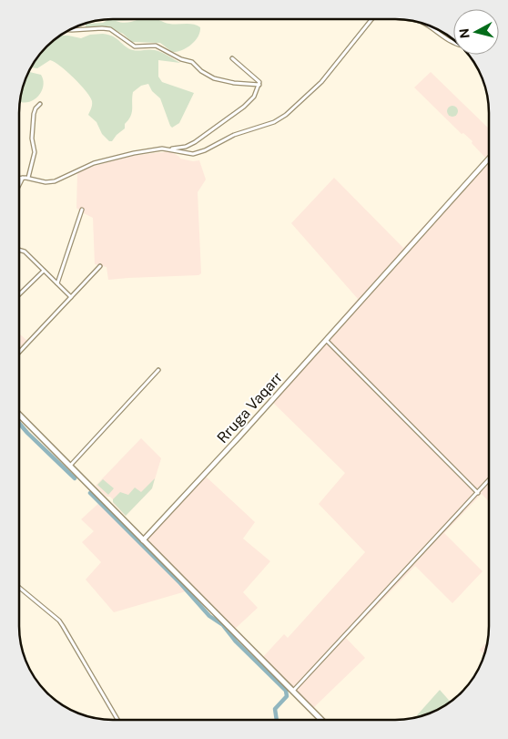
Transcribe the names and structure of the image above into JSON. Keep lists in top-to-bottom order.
{
  "streets": {
    "main road": ["Rruga Vaqarr"]
  },
  "north": "left"
}
